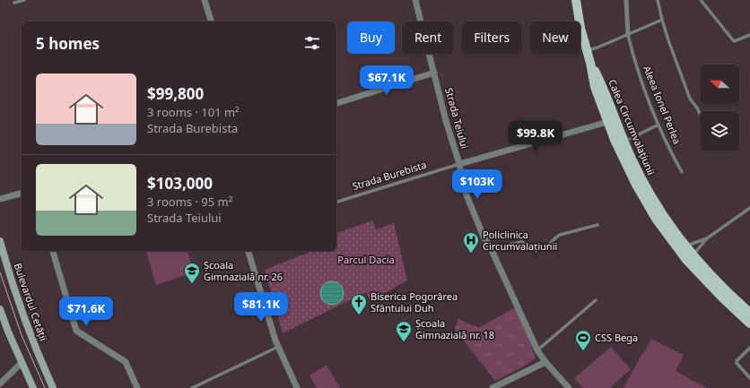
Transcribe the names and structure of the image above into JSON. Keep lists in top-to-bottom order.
{
  "streets": {
    "main road": ["Calea Circumvalațiunii", "Bulevardul Cetății"],
    "street": ["Aleea Ionel Perlea", "Strada Teiului", "Strada Burebista"]
  },
  "crossings": [
    ["Strada Teiului", "Strada Burebista"],
    ["Calea Circumvalațiunii", "Strada Burebista"]
  ],
  "parks": ["Parcul Dacia"],
  "places": {
    "hospital": ["Policlinica Circumvalațiunii"],
    "school or university": ["Școala Gimnazială nr. 26", "Școala Gimnazială nr. 18"],
    "church": ["Biserica Pogorârea Sfântului Duh"],
    "sports": ["CSS Bega"]
  },
  "north": "left",
  "page": {
    "chip": [
      "Buy",
      "Rent",
      "Filters",
      "New"
    ],
    "heading": "5 homes",
    "list": [
      {
        "name": "$99,800",
        "note": "3 rooms · 101 m² · Strada Burebista"
      },
      {
        "name": "$103,000",
        "note": "3 rooms · 95 m² · Strada Teiului"
      }
    ],
    "price": [
      "$67.1K",
      "$99.8K",
      "$103K",
      "$81.1K",
      "$71.6K"
    ]
  }
}
